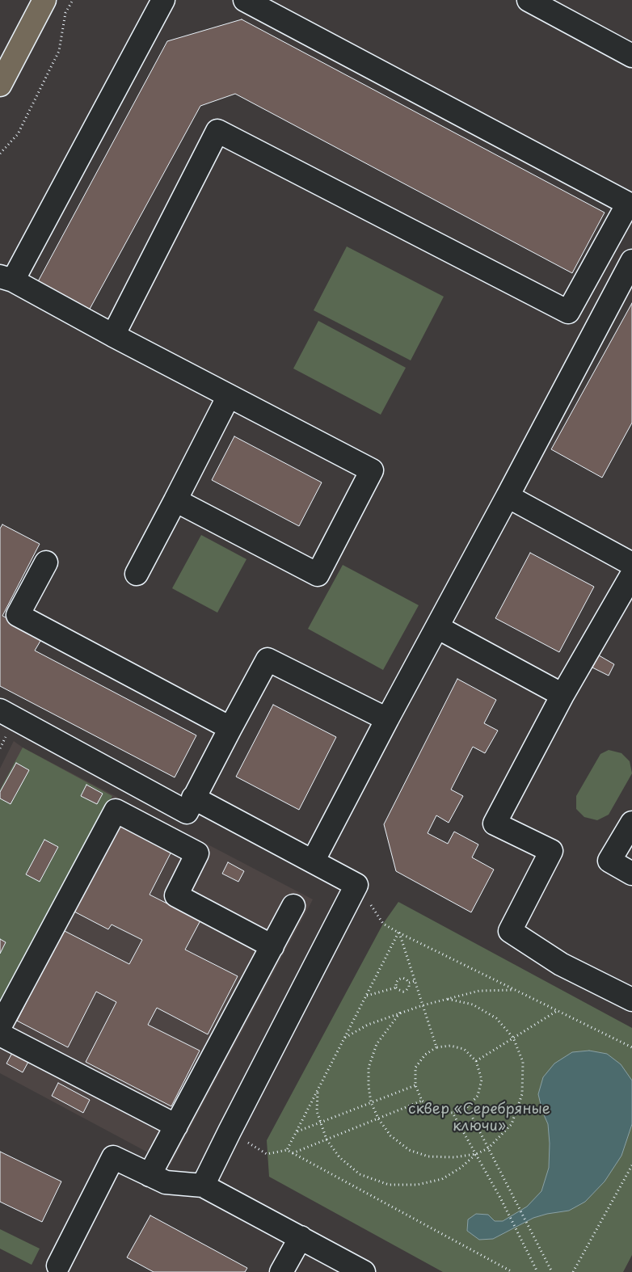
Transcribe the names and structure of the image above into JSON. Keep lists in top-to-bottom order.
{
  "parks": ["сквер «Серебряные ключи»"]
}
